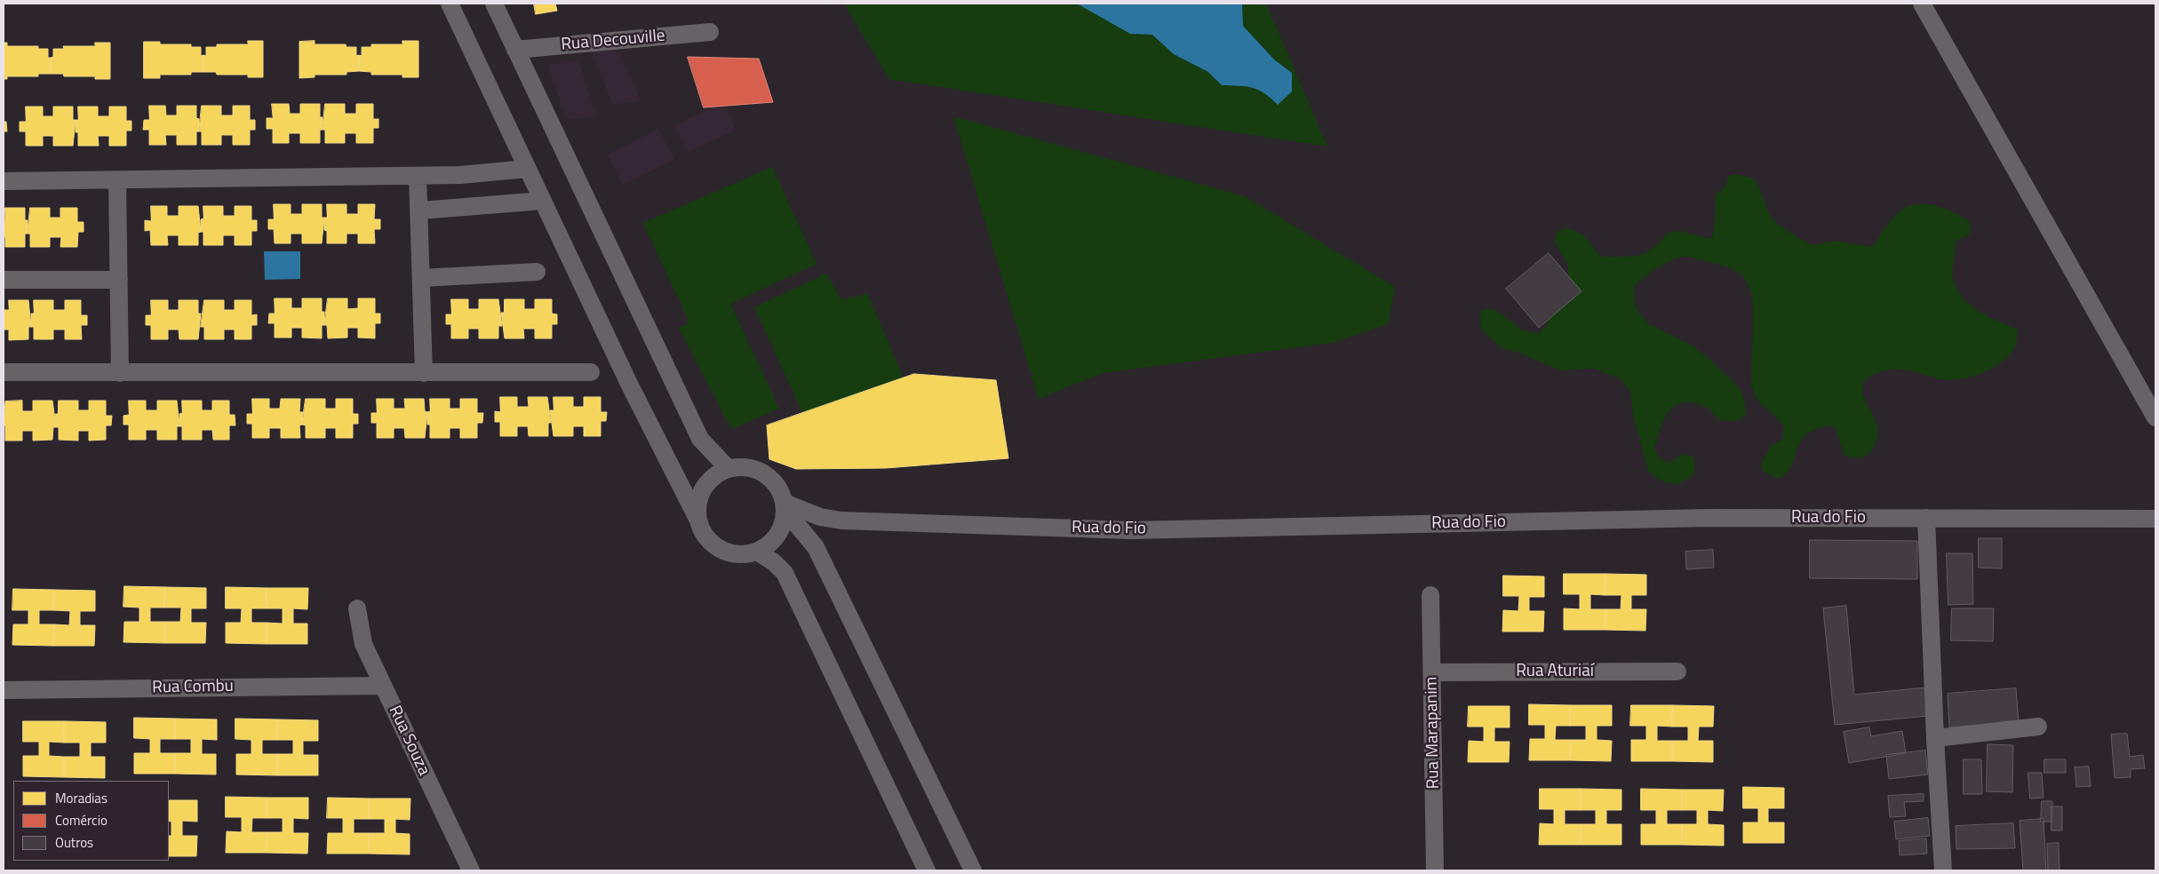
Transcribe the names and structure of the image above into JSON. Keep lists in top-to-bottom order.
{
  "streets": {
    "street": [
      "Rua Decouville",
      "Rua do Fio",
      "Rua Aturiaí",
      "Rua Combu",
      "Rua Marapanim",
      "Rua Souza"
    ]
  },
  "crossings": [
    ["Rua Aturiaí", "Rua Marapanim"],
    ["Rua Combu", "Rua Souza"]
  ],
  "legend": ["Moradias", "Comércio", "Outros"]
}
